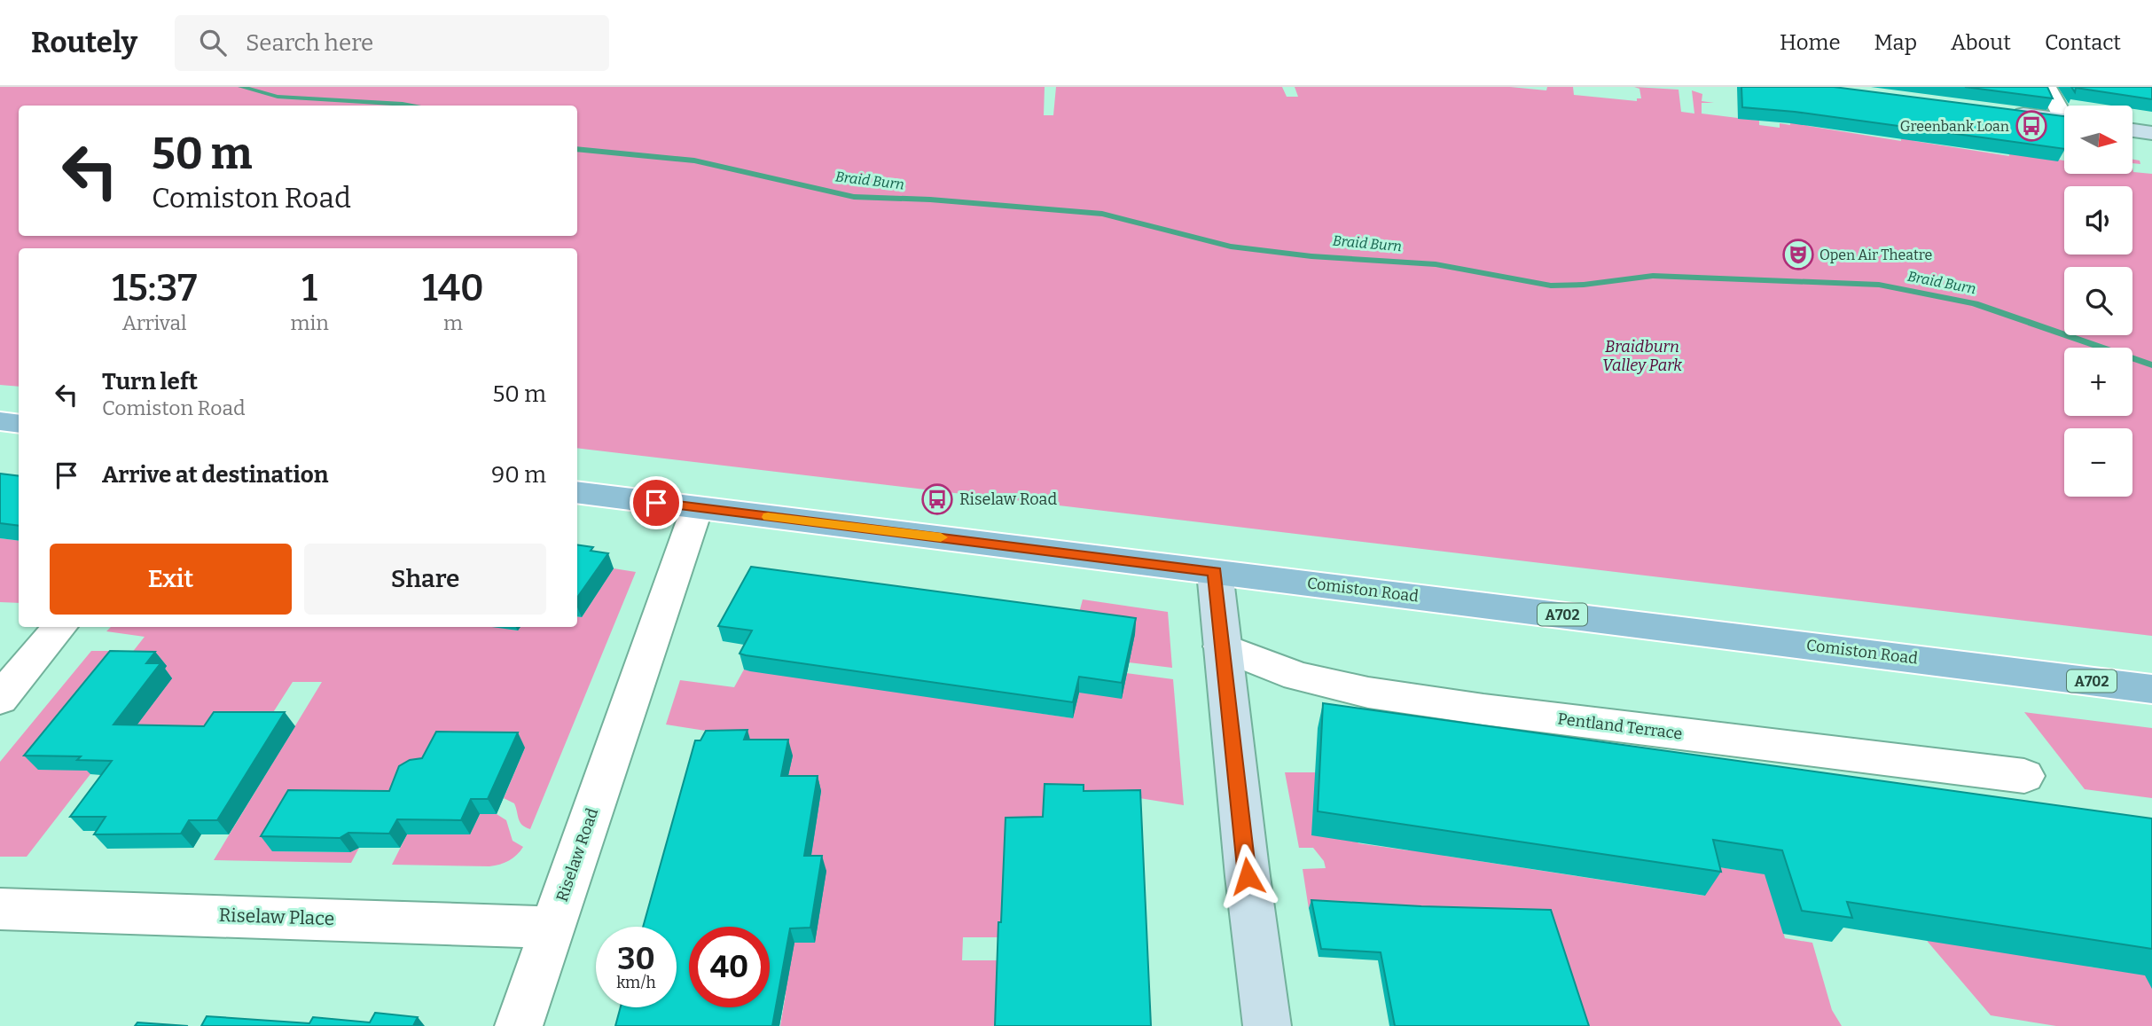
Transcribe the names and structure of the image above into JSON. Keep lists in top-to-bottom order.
{
  "streets": {
    "main road": ["Comiston Road", "A702"],
    "street": ["Pentland Terrace", "Riselaw Road", "Riselaw Place"]
  },
  "crossings": [
    ["Comiston Road", "Riselaw Road"],
    ["Riselaw Road", "Riselaw Place"]
  ],
  "water": ["Braid Burn"],
  "parks": ["Braidburn Valley Park"],
  "places": {
    "bus stop": ["Greenbank Loan", "Riselaw Road"],
    "theatre": ["Open Air Theatre"]
  },
  "north": "right",
  "page": {
    "header": "Routely",
    "search": "Search here",
    "nav": [
      "Home",
      "Map",
      "About",
      "Contact"
    ],
    "map_buttons": ["+", "−"],
    "turn": ["50 m", "Comiston Road"],
    "eta": [
      "15:37",
      "Arrival",
      "1",
      "min",
      "140",
      "m"
    ],
    "list": [
      {
        "name": "Turn left",
        "note": "Comiston Road",
        "value": "50 m"
      },
      {
        "name": "Arrive at destination",
        "value": "90 m"
      }
    ],
    "buttons": ["Exit", "Share"],
    "speed": "30 km/h",
    "limit": "40"
  }
}
